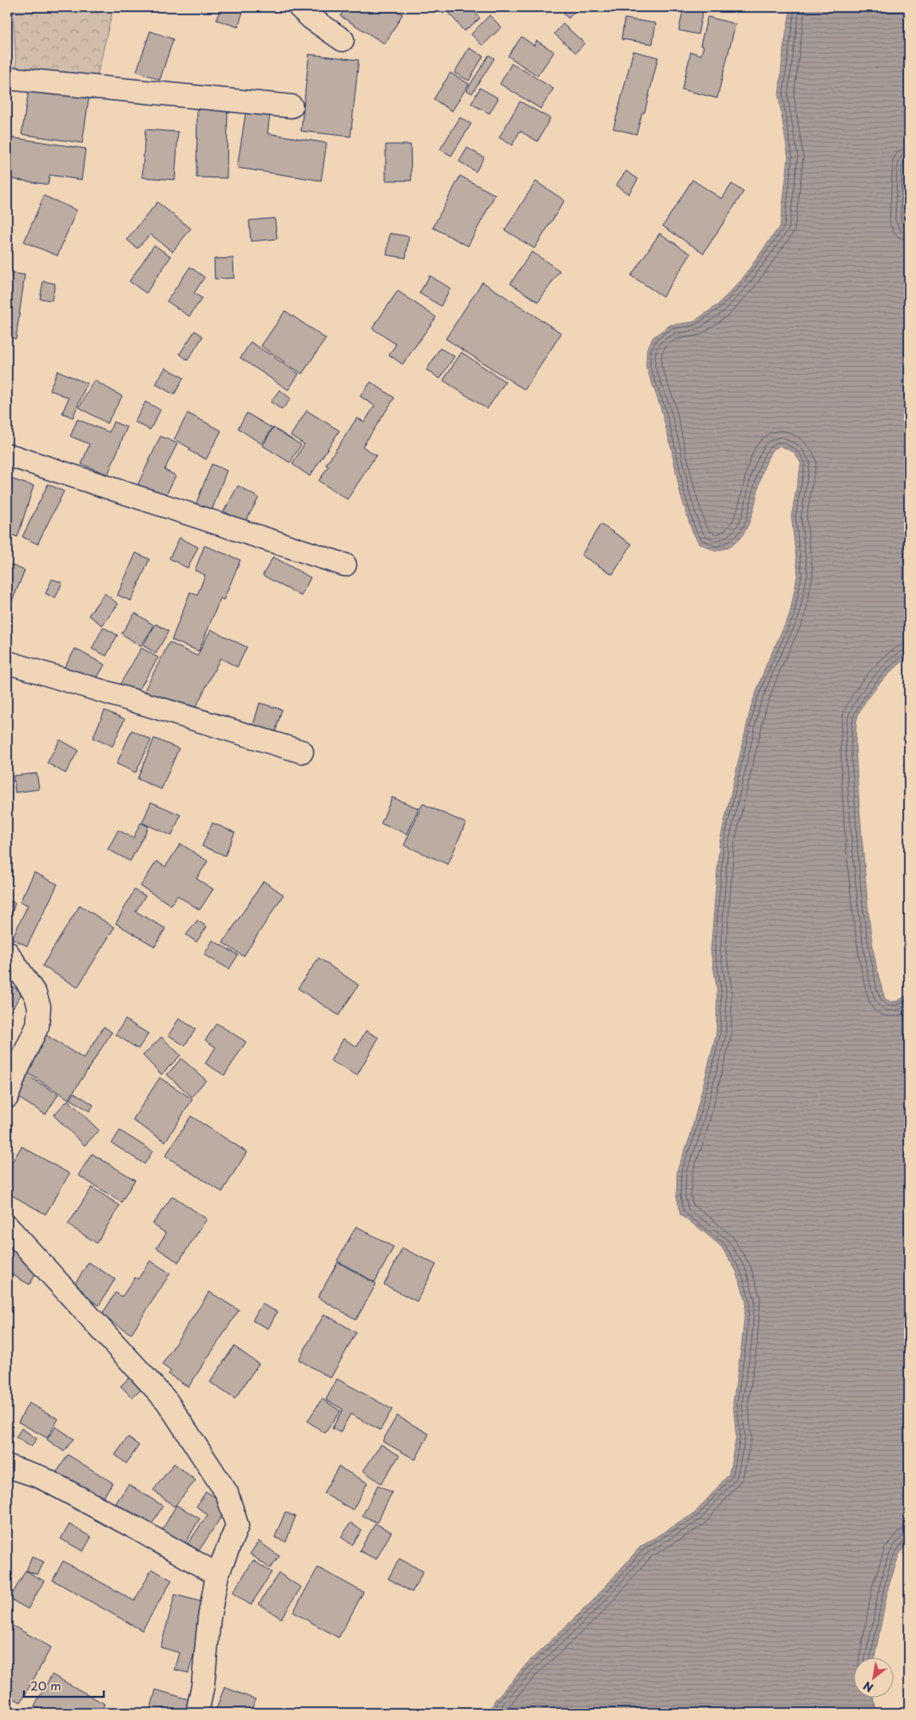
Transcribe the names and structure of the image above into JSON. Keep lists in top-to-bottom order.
{
  "scale_bar": "20 m",
  "north": "bottom left"
}
